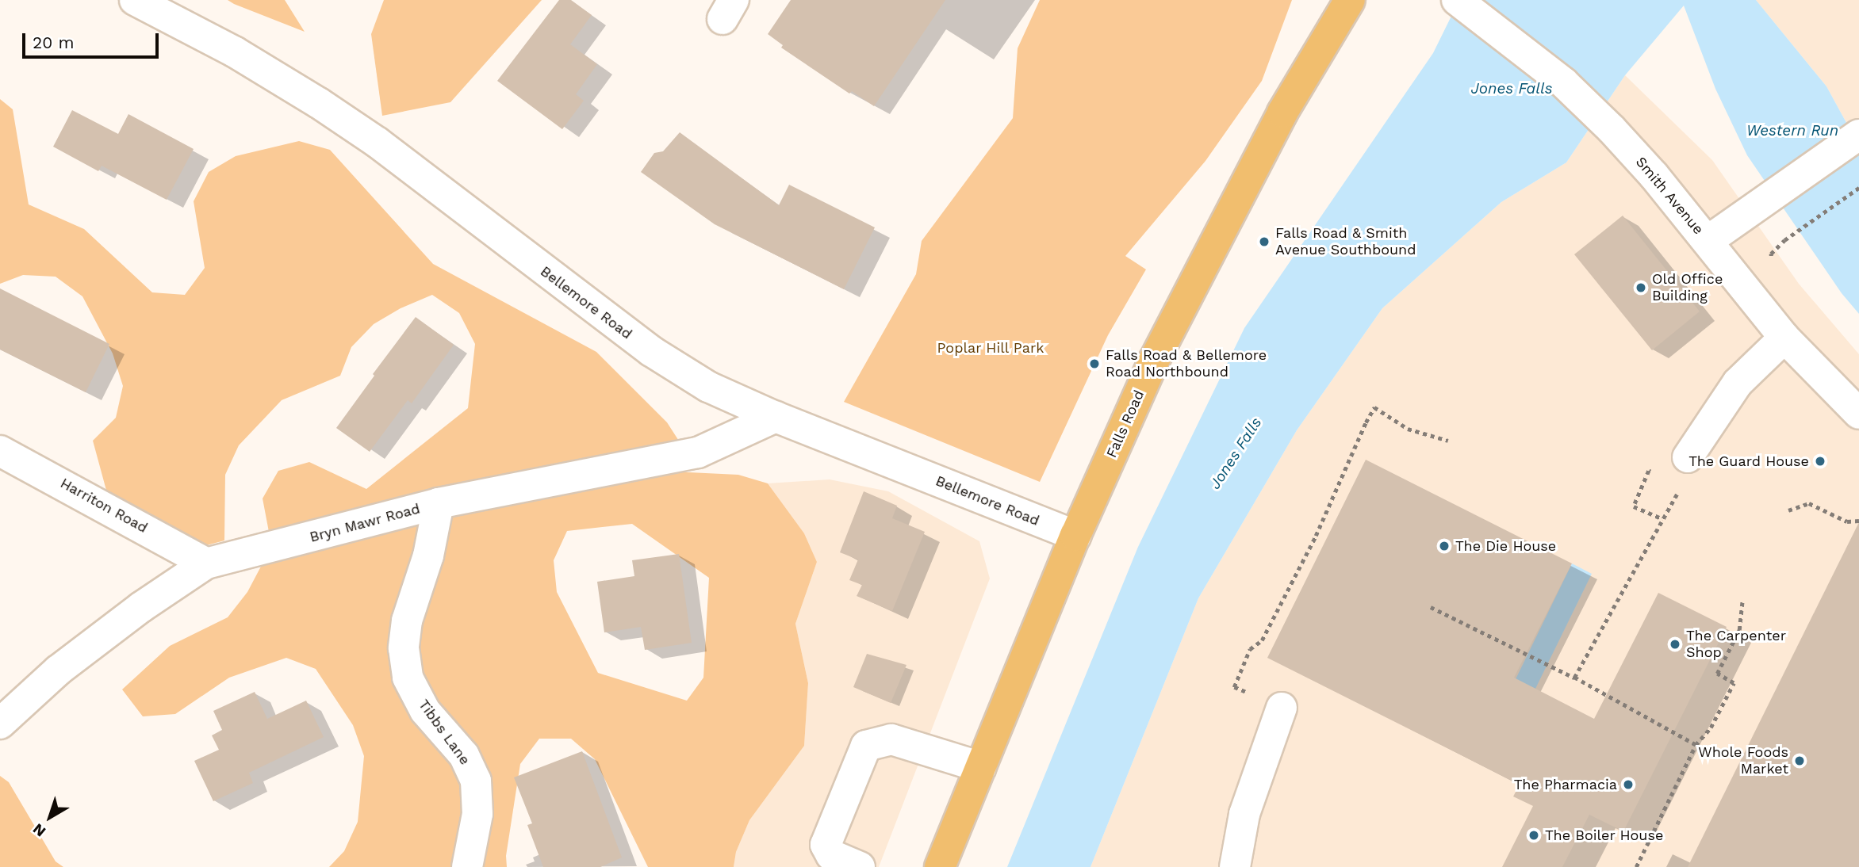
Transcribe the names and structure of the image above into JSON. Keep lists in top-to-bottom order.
{
  "streets": {
    "main road": ["Falls Road"],
    "street": [
      "Smith Avenue",
      "Bellemore Road",
      "Harriton Road",
      "Bryn Mawr Road",
      "Tibbs Lane"
    ]
  },
  "crossings": [
    ["Bellemore Road", "Falls Road"],
    ["Bellemore Road", "Bryn Mawr Road"],
    ["Harriton Road", "Bryn Mawr Road"],
    ["Bryn Mawr Road", "Tibbs Lane"]
  ],
  "water": ["Jones Falls", "Western Run"],
  "parks": ["Poplar Hill Park"],
  "places": [
    "Falls Road & Smith Avenue Southbound",
    "Old Office Building",
    "Falls Road & Bellemore Road Northbound",
    "The Guard House",
    "The Die House",
    "The Carpenter Shop",
    "Whole Foods Market",
    "The Pharmacia",
    "The Boiler House"
  ],
  "scale_bar": "20 m",
  "north": "bottom left"
}
